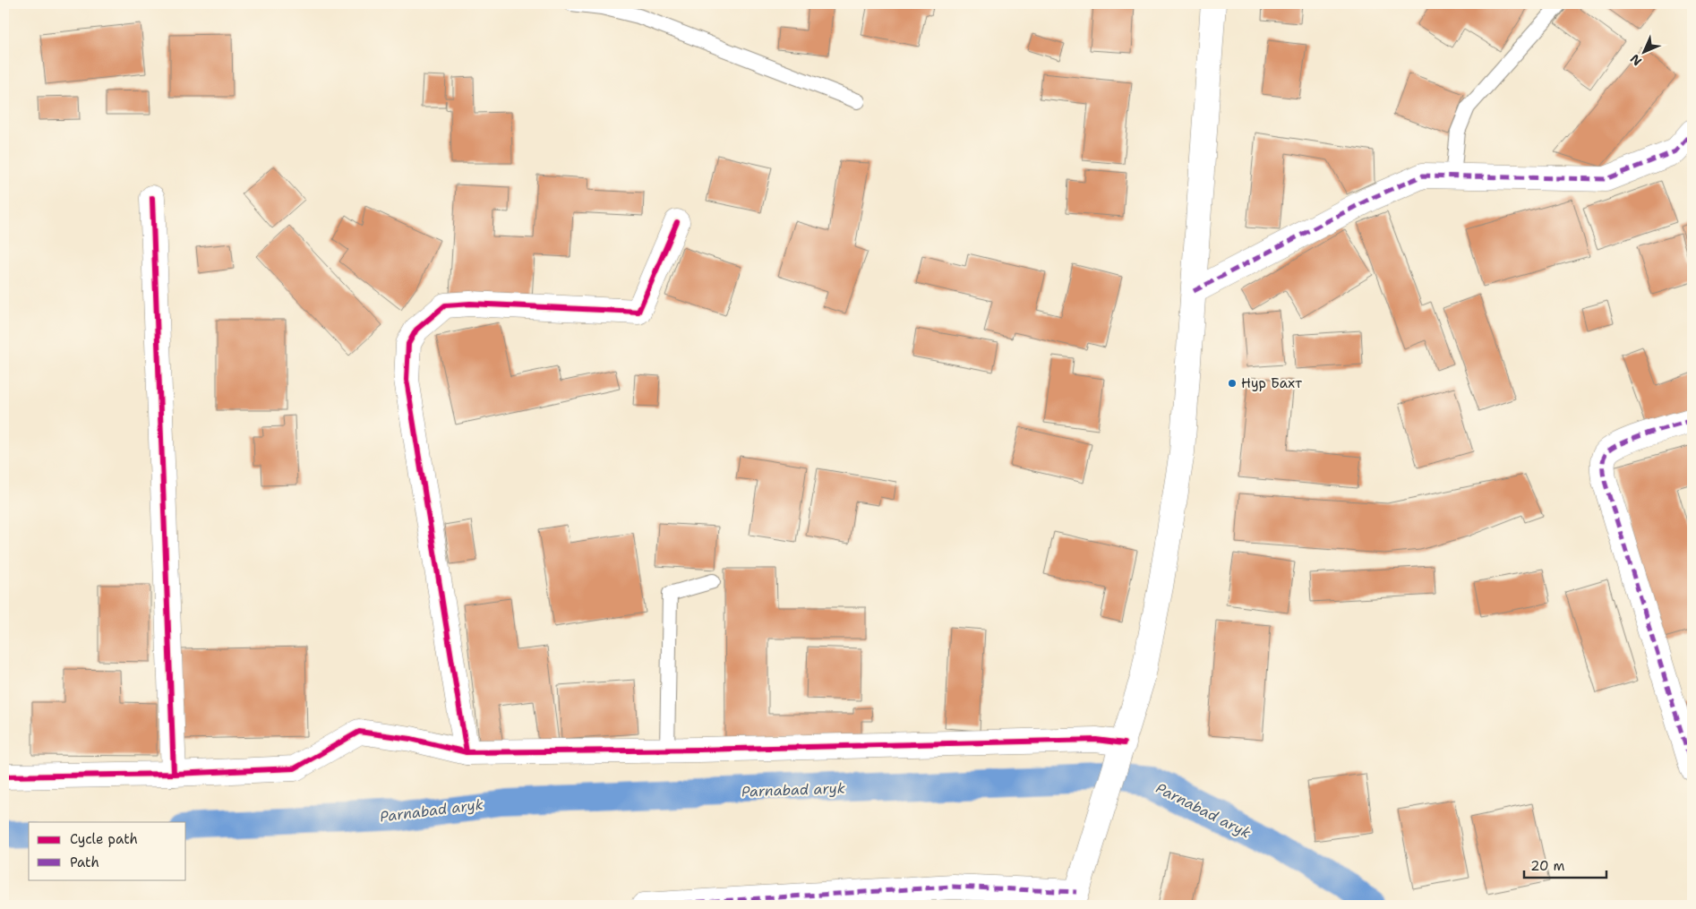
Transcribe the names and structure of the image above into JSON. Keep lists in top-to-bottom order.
{
  "water": ["Parnabad aryk"],
  "places": ["Нур Бахт"],
  "legend": ["Cycle path", "Path"],
  "scale_bar": "20 m",
  "north": "bottom left"
}
